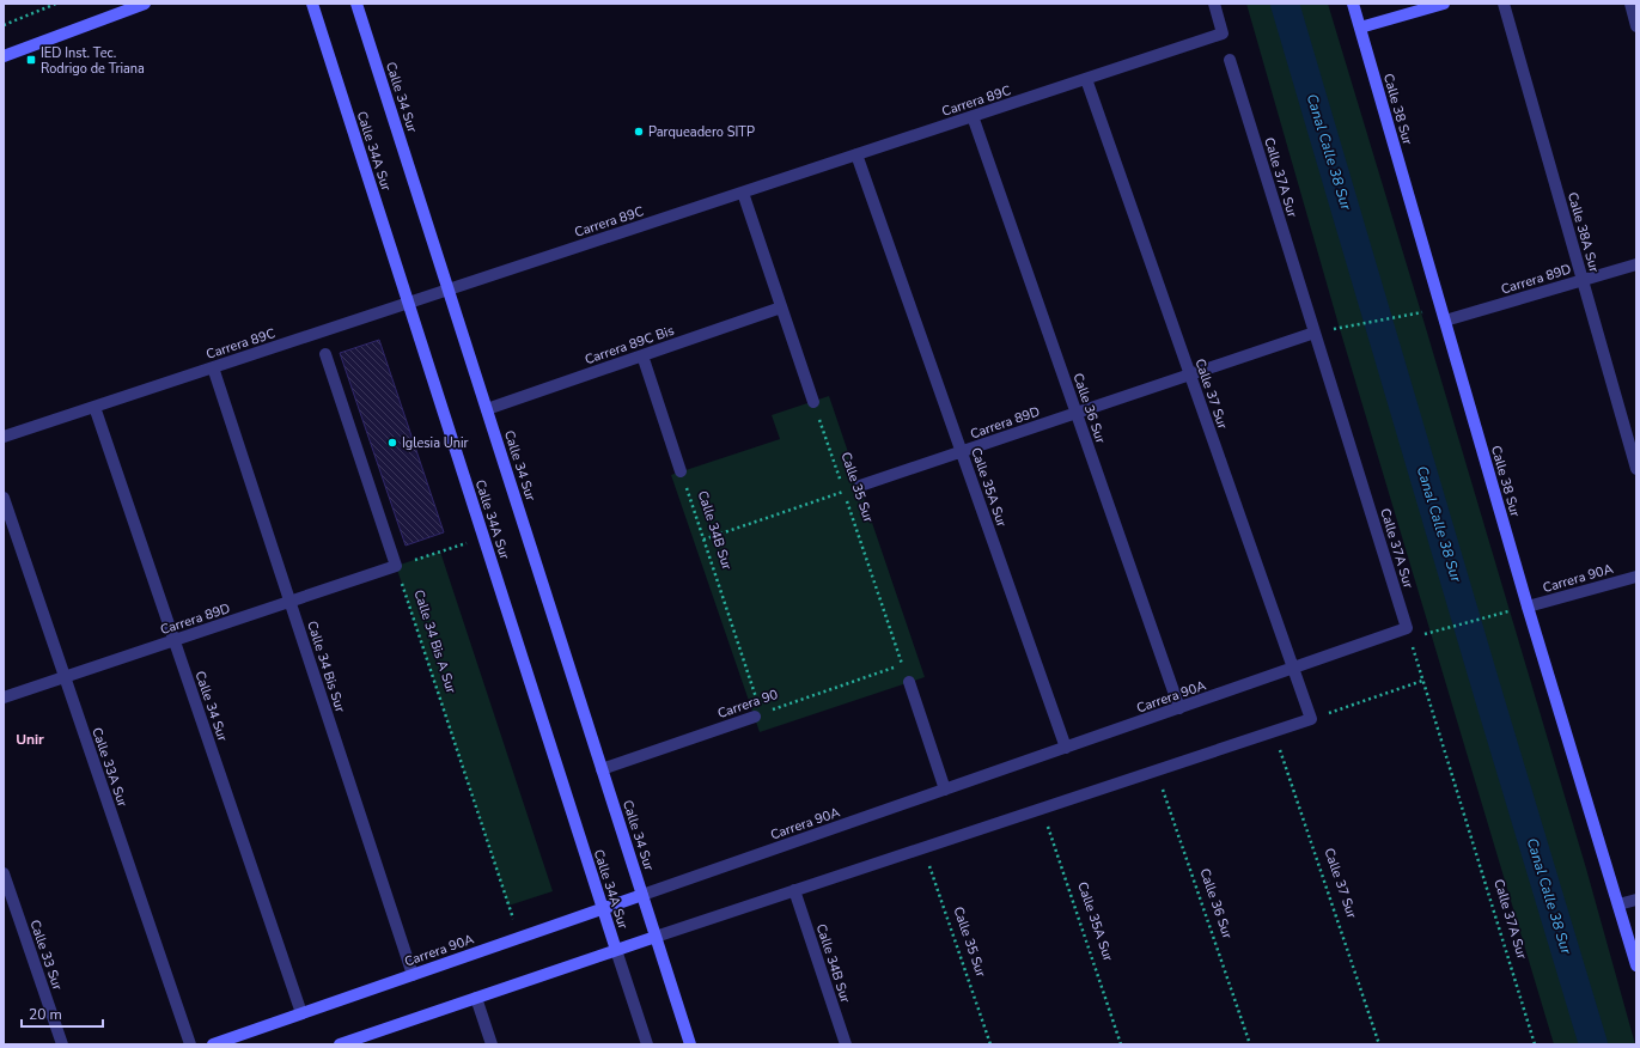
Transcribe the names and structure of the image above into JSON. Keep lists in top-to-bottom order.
{
  "streets": {
    "street": [
      "Calle 34 Sur",
      "Carrera 89C",
      "Calle 38 Sur",
      "Calle 34A Sur",
      "Calle 37A Sur",
      "Calle 38A Sur",
      "Carrera 89D",
      "Carrera 89C Bis",
      "Calle 37 Sur",
      "Calle 36 Sur",
      "Calle 35A Sur",
      "Calle 34B Sur",
      "Carrera 90A",
      "Calle 34 Bis Sur",
      "Carrera 90",
      "Calle 33A Sur",
      "Calle 33 Sur"
    ],
    "path": ["Calle 35 Sur", "Calle 34 Bis A Sur"]
  },
  "crossings": [
    ["Calle 34 Sur", "Carrera 89C"],
    ["Calle 34 Sur", "Carrera 89D"],
    ["Calle 34 Sur", "Carrera 89C Bis"],
    ["Calle 34 Sur", "Carrera 90A"],
    ["Calle 34 Sur", "Carrera 90"],
    ["Carrera 89C", "Calle 34A Sur"],
    ["Carrera 89C", "Calle 37 Sur"],
    ["Carrera 89C", "Calle 36 Sur"],
    ["Carrera 89C", "Calle 35A Sur"],
    ["Carrera 89C", "Calle 34 Bis Sur"],
    ["Calle 38 Sur", "Carrera 89D"],
    ["Calle 38 Sur", "Carrera 90A"],
    ["Calle 34A Sur", "Carrera 90A"],
    ["Calle 37A Sur", "Carrera 89D"],
    ["Calle 37A Sur", "Carrera 90A"],
    ["Calle 38A Sur", "Carrera 89D"],
    ["Carrera 89D", "Calle 37 Sur"],
    ["Carrera 89D", "Calle 36 Sur"],
    ["Carrera 89D", "Calle 35A Sur"],
    ["Carrera 89D", "Calle 34 Bis A Sur"],
    ["Carrera 89D", "Calle 34 Bis Sur"],
    ["Carrera 89D", "Calle 33A Sur"],
    ["Calle 37 Sur", "Carrera 90A"],
    ["Calle 36 Sur", "Carrera 90A"],
    ["Calle 35 Sur", "Carrera 90"],
    ["Calle 35A Sur", "Carrera 90A"],
    ["Calle 34B Sur", "Carrera 90"],
    ["Carrera 90A", "Calle 34 Bis A Sur"],
    ["Carrera 90A", "Calle 34 Bis Sur"]
  ],
  "districts": ["Unir"],
  "water": ["Canal Calle 38 Sur"],
  "places": {
    "transit": ["IED Inst. Tec. Rodrigo de Triana"],
    "other": ["Parqueadero SITP", "Iglesia Unir"]
  },
  "scale_bar": "20 m"
}
